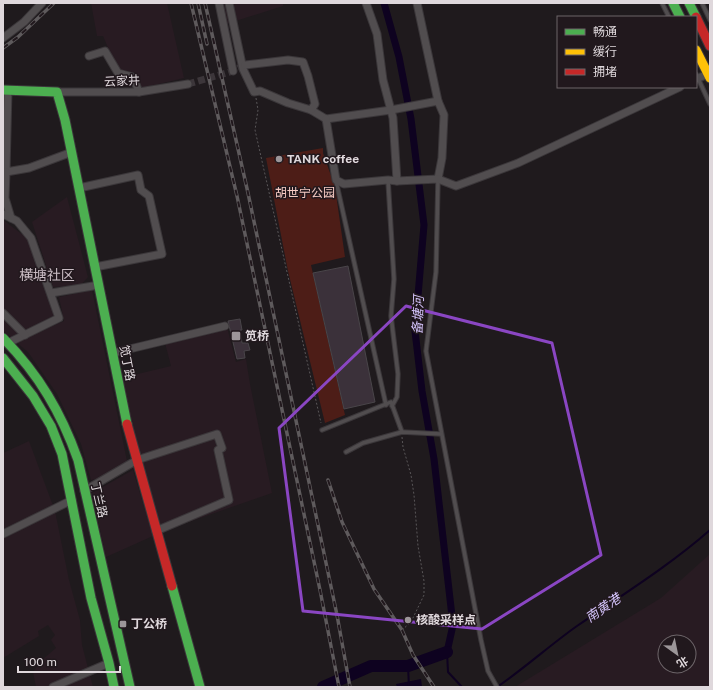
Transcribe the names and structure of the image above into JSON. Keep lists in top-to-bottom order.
{
  "streets": {
    "main road": ["笕丁路", "丁兰路"],
    "street": ["云家井"]
  },
  "crossings": [
    ["云家井", "笕丁路"]
  ],
  "districts": ["横塘社区"],
  "water": ["备塘河", "南黄港"],
  "parks": ["胡世宁公园"],
  "places": {
    "other": ["TANK coffee", "核酸采样点"],
    "transit": ["笕桥", "丁公桥"]
  },
  "legend": ["畅通", "缓行", "拥堵"],
  "scale_bar": "100 m",
  "north": "bottom right"
}
